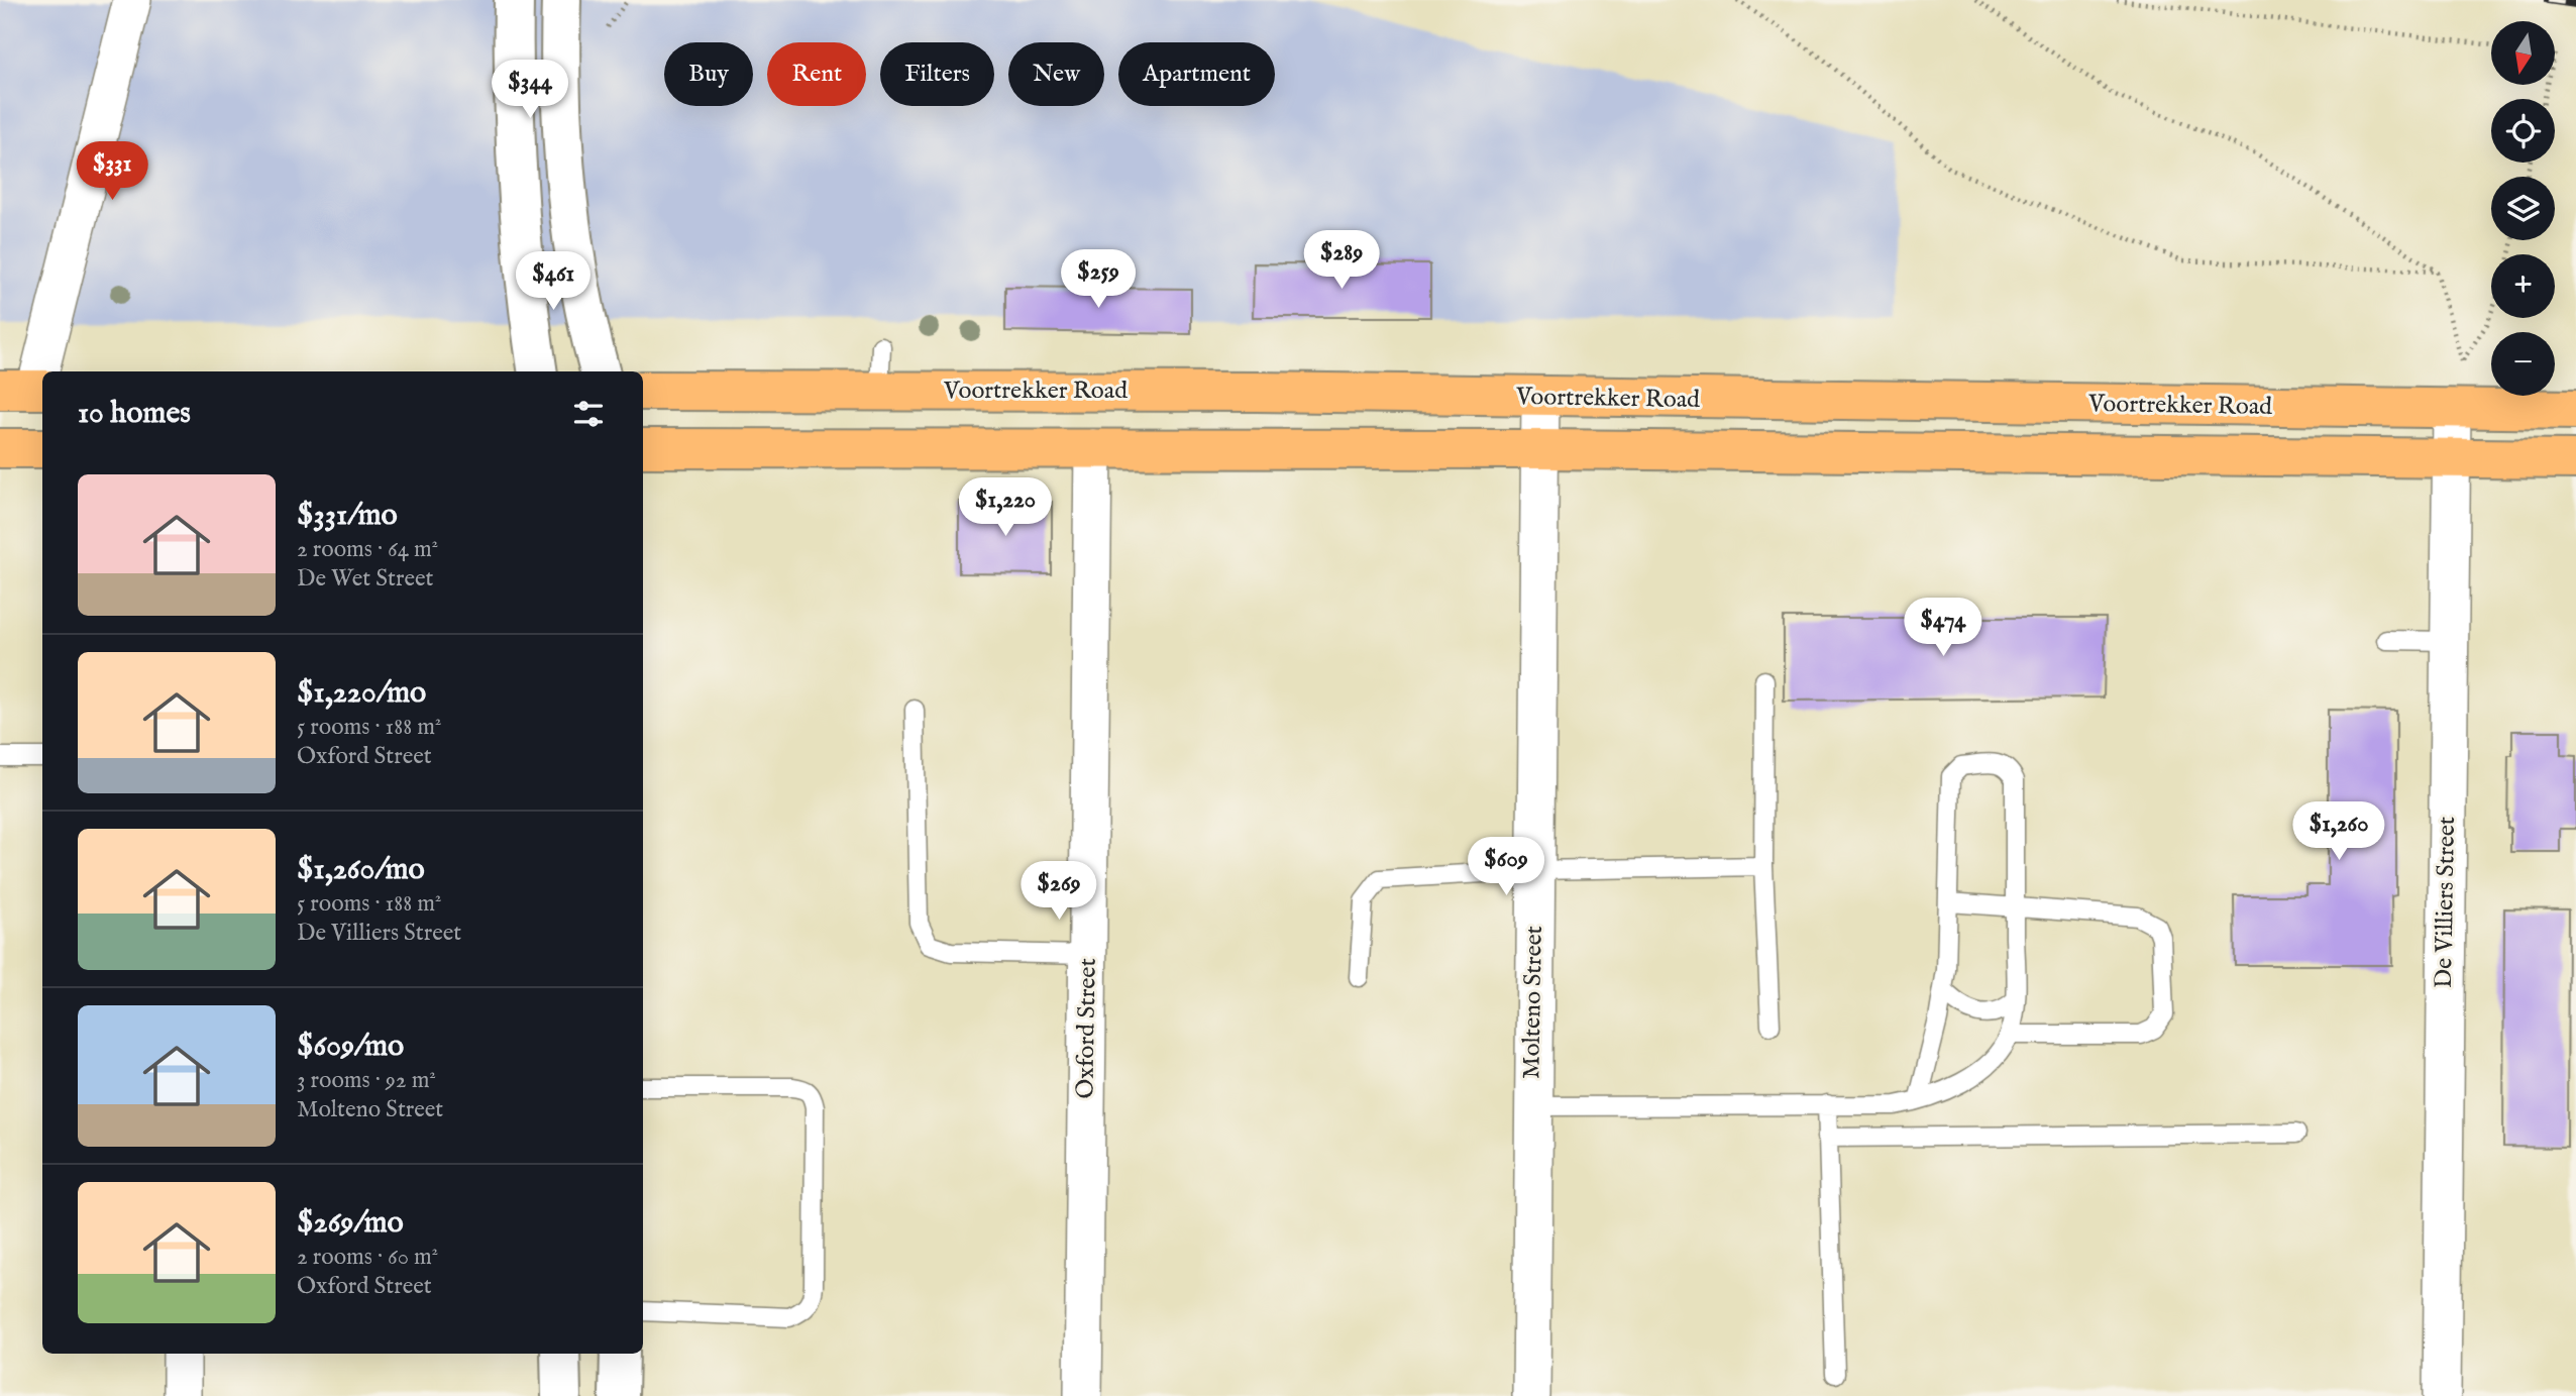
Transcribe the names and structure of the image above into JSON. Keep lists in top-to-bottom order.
{
  "streets": {
    "main road": ["Voortrekker Road"],
    "street": ["De Villiers Street", "Molteno Street", "Oxford Street"]
  },
  "crossings": [
    ["Voortrekker Road", "De Villiers Street"],
    ["Voortrekker Road", "Molteno Street"],
    ["Voortrekker Road", "Oxford Street"]
  ],
  "north": "bottom",
  "page": {
    "map_buttons": ["+", "−"],
    "chip": [
      "Buy",
      "Rent",
      "Filters",
      "New",
      "Apartment"
    ],
    "price": [
      "$344",
      "$331",
      "$289",
      "$259",
      "$461",
      "$1,220",
      "$474",
      "$1,260",
      "$609",
      "$269"
    ],
    "heading": "10 homes",
    "list": [
      {
        "name": "$331/mo",
        "note": "2 rooms · 64 m² · De Wet Street"
      },
      {
        "name": "$1,220/mo",
        "note": "5 rooms · 188 m² · Oxford Street"
      },
      {
        "name": "$1,260/mo",
        "note": "5 rooms · 188 m² · De Villiers Street"
      },
      {
        "name": "$609/mo",
        "note": "3 rooms · 92 m² · Molteno Street"
      },
      {
        "name": "$269/mo",
        "note": "2 rooms · 60 m² · Oxford Street"
      }
    ]
  }
}
